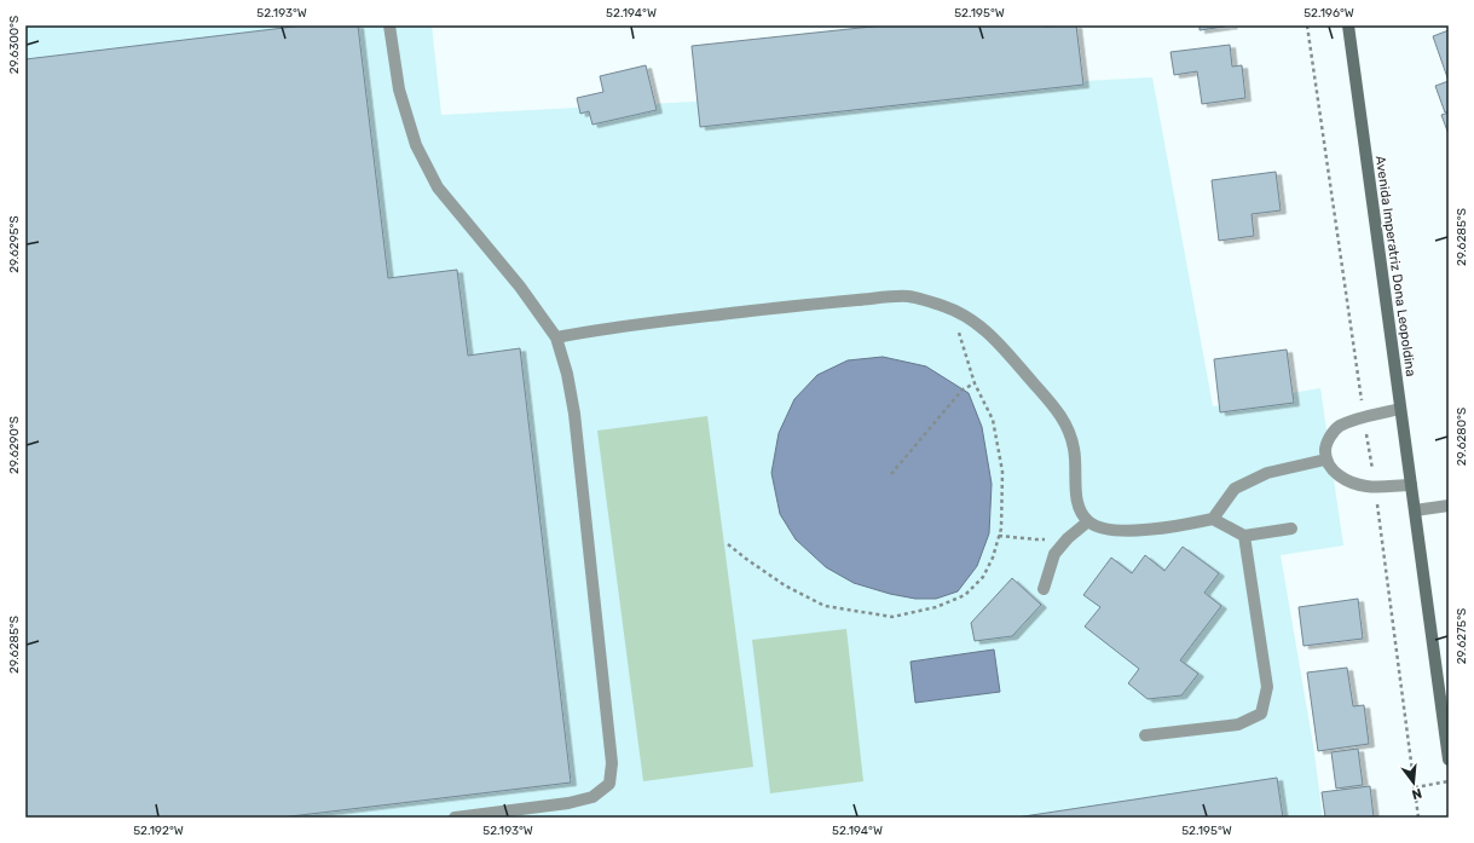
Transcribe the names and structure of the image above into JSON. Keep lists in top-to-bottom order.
{
  "streets": {
    "main road": ["Avenida Imperatriz Dona Leopoldina"]
  },
  "north": "bottom",
  "coordinates": [
    "52.193°W",
    "52.194°W",
    "52.195°W",
    "52.196°W",
    "29.6300°S",
    "29.6285°S",
    "29.6295°S",
    "29.6280°S",
    "29.6290°S",
    "29.6275°S",
    "52.192°W"
  ]
}
